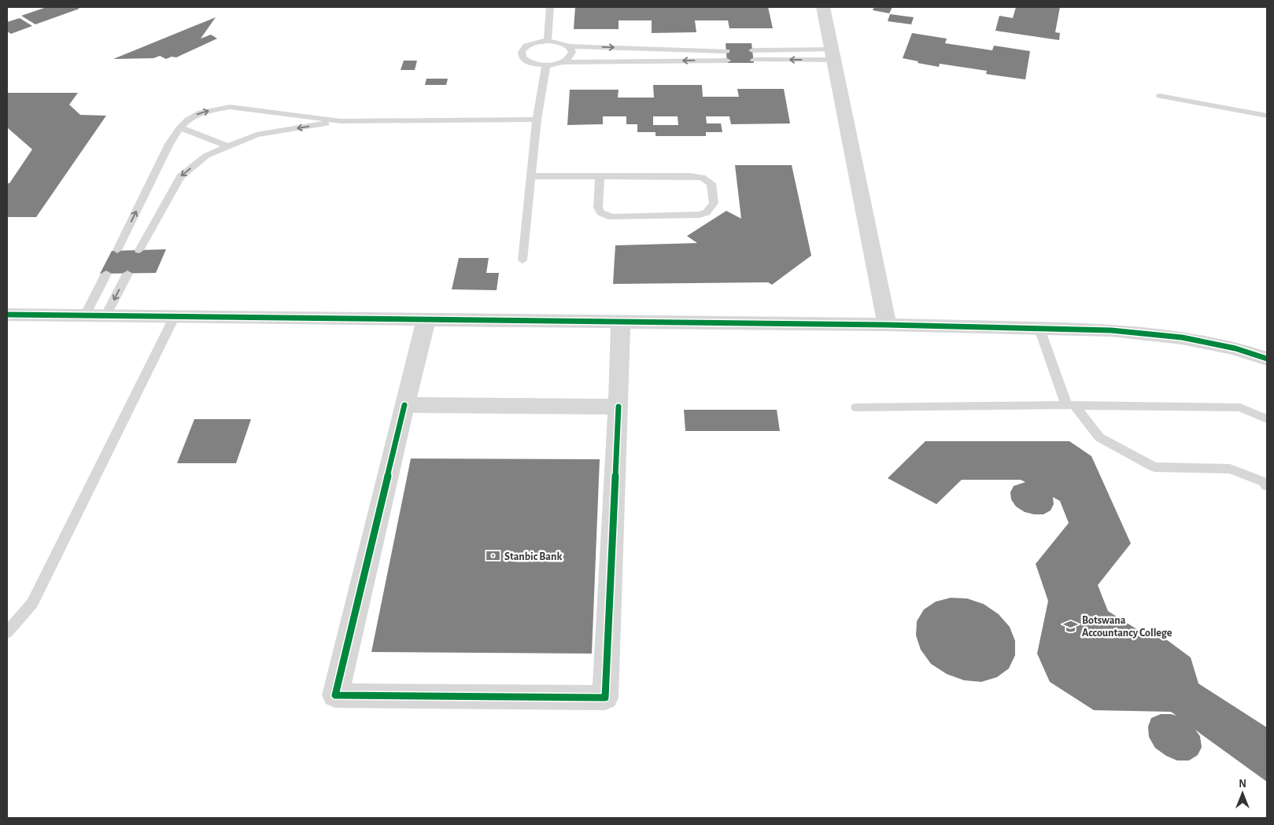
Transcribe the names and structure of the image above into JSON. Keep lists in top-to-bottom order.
{
  "places": {
    "bank": ["Stanbic Bank"],
    "school or university": ["Botswana Accountancy College"]
  },
  "north": "top"
}
